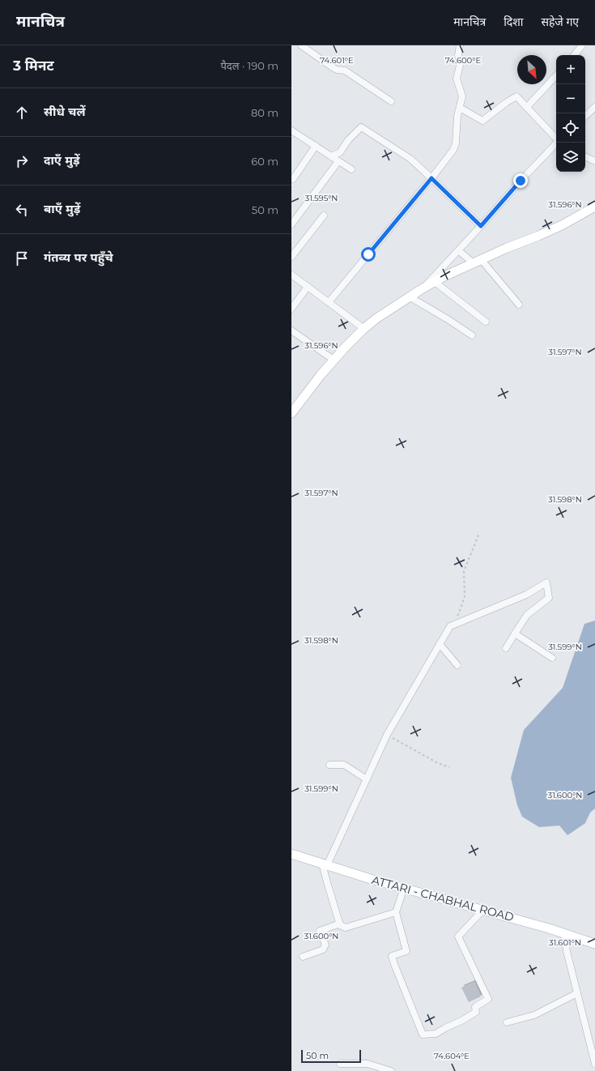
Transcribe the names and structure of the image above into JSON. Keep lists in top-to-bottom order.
{
  "streets": {
    "street": ["ATTARI - CHABHAL ROAD"]
  },
  "scale_bar": "50 m",
  "north": "bottom right",
  "page": {
    "header": "मानचित्र",
    "nav": ["मानचित्र", "दिशा", "सहेजे गए"],
    "heading": ["3 मिनट", "पैदल · 190 m"],
    "map_buttons": ["+", "−"],
    "list": [
      ["सीधे चलें", "80 m"],
      ["दाएँ मुड़ें", "60 m"],
      ["बाएँ मुड़ें", "50 m"],
      "गंतव्य पर पहुँचे"
    ],
    "scale": "50 m"
  },
  "coordinates": [
    "74.601°E",
    "74.600°E",
    "31.595°N",
    "31.596°N",
    "31.597°N",
    "31.598°N",
    "31.599°N",
    "31.600°N",
    "31.601°N",
    "74.604°E"
  ]
}
